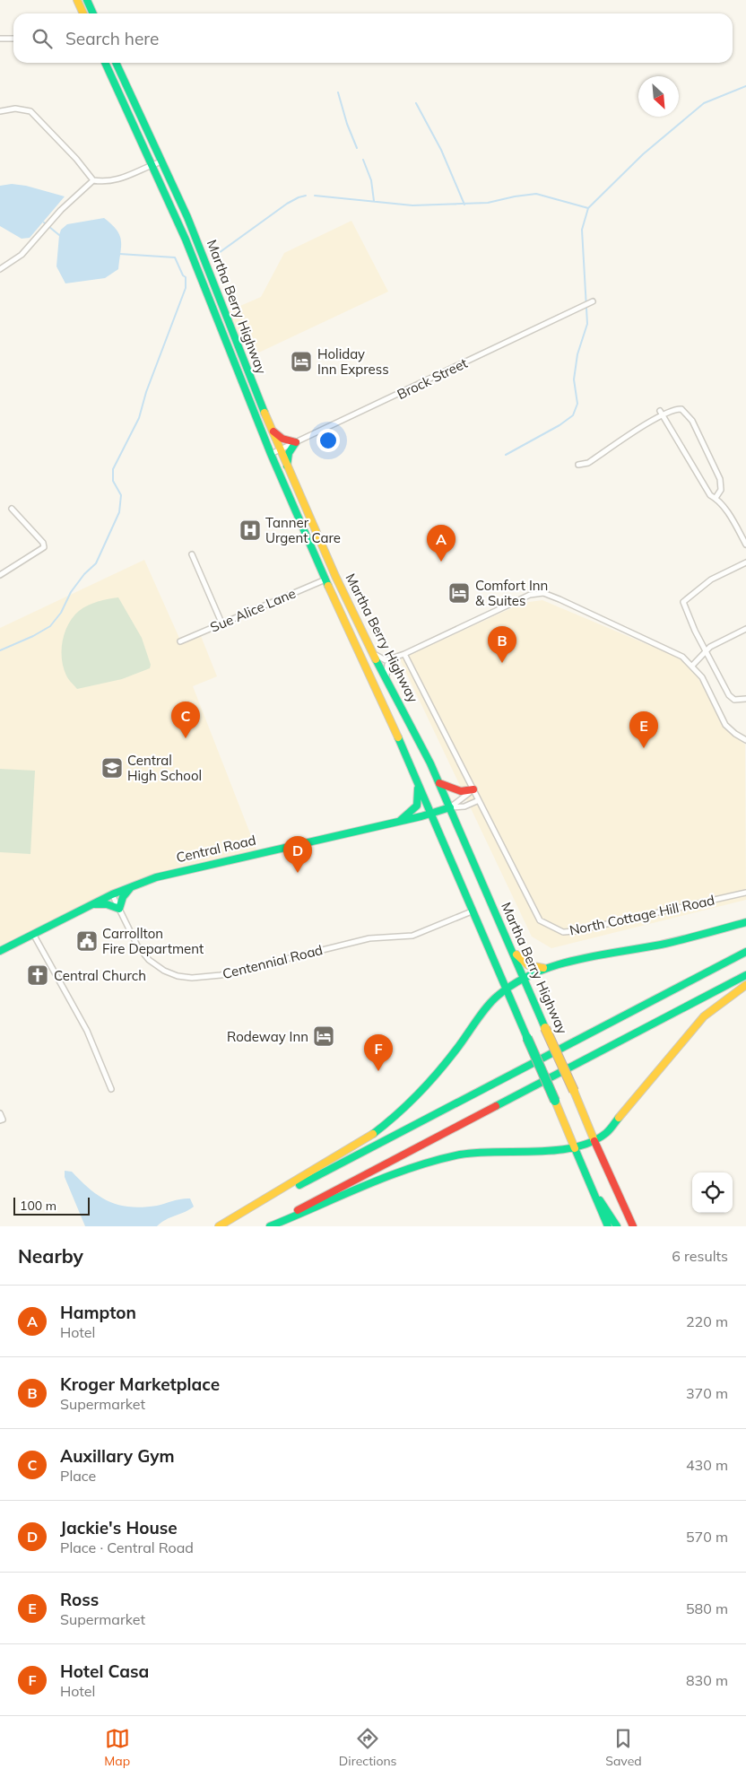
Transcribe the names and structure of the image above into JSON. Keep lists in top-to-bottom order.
{
  "streets": {
    "main road": ["Martha Berry Highway", "Central Road"],
    "street": [
      "Brock Street",
      "Sue Alice Lane",
      "North Cottage Hill Road",
      "Centennial Road"
    ]
  },
  "crossings": [
    ["Martha Berry Highway", "Brock Street"],
    ["Martha Berry Highway", "Sue Alice Lane"],
    ["Martha Berry Highway", "Central Road"],
    ["Martha Berry Highway", "Centennial Road"],
    ["Central Road", "North Cottage Hill Road"],
    ["Central Road", "Centennial Road"]
  ],
  "places": {
    "hotel": ["Holiday Inn Express", "Comfort Inn & Suites", "Rodeway Inn"],
    "hospital": ["Tanner Urgent Care"],
    "school or university": ["Central High School"],
    "public building": ["Carrollton Fire Department"],
    "church": ["Central Church"]
  },
  "scale_bar": "100 m",
  "north": "bottom right",
  "page": {
    "search": "Search here",
    "pins": [
      "A",
      "B",
      "C",
      "E",
      "D",
      "F"
    ],
    "scale": "100 m",
    "heading": ["Nearby", "6 results"],
    "list": [
      {
        "mark": "A",
        "name": "Hampton",
        "note": "Hotel",
        "value": "220 m"
      },
      {
        "mark": "B",
        "name": "Kroger Marketplace",
        "note": "Supermarket",
        "value": "370 m"
      },
      {
        "mark": "C",
        "name": "Auxillary Gym",
        "note": "Place",
        "value": "430 m"
      },
      {
        "mark": "D",
        "name": "Jackie's House",
        "note": "Place · Central Road",
        "value": "570 m"
      },
      {
        "mark": "E",
        "name": "Ross",
        "note": "Supermarket",
        "value": "580 m"
      },
      {
        "mark": "F",
        "name": "Hotel Casa",
        "note": "Hotel",
        "value": "830 m"
      }
    ],
    "nav": ["Map", "Directions", "Saved"]
  }
}
